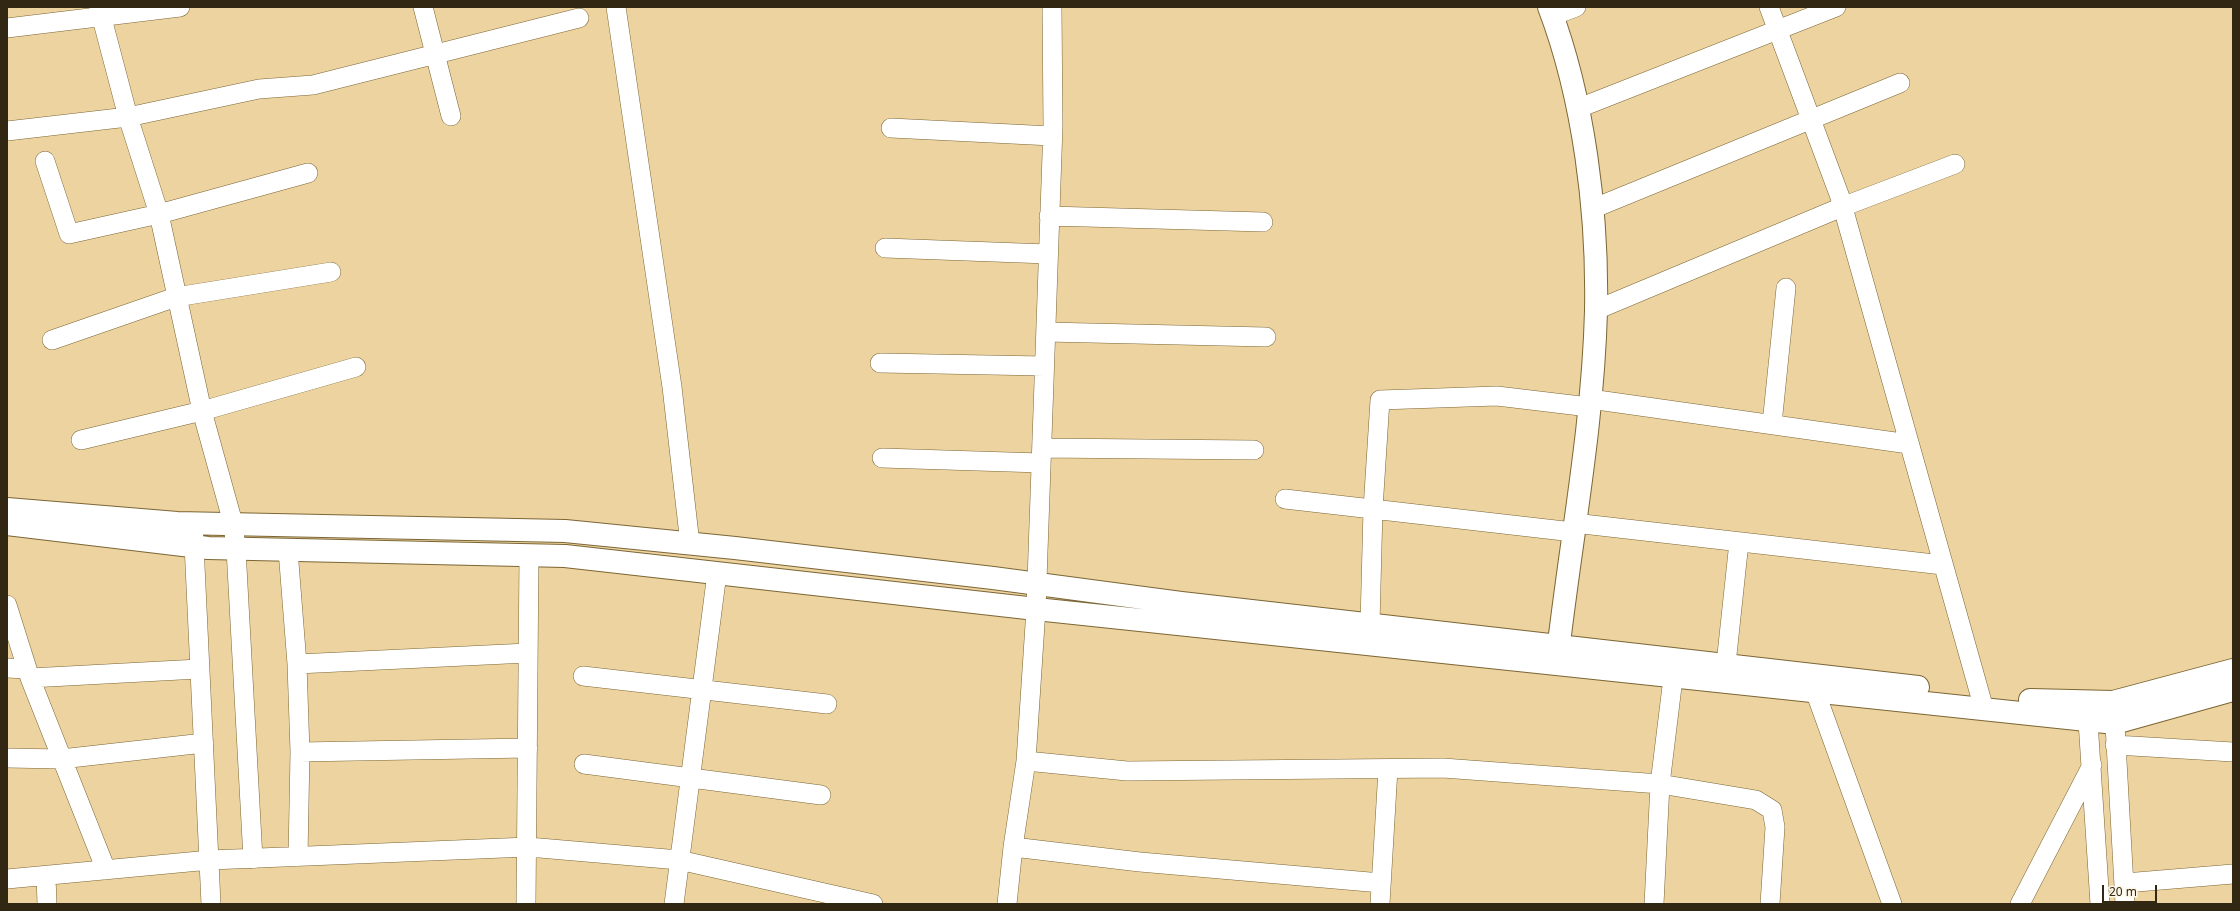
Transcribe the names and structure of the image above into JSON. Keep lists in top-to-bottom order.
{
  "scale_bar": "20 m"
}
